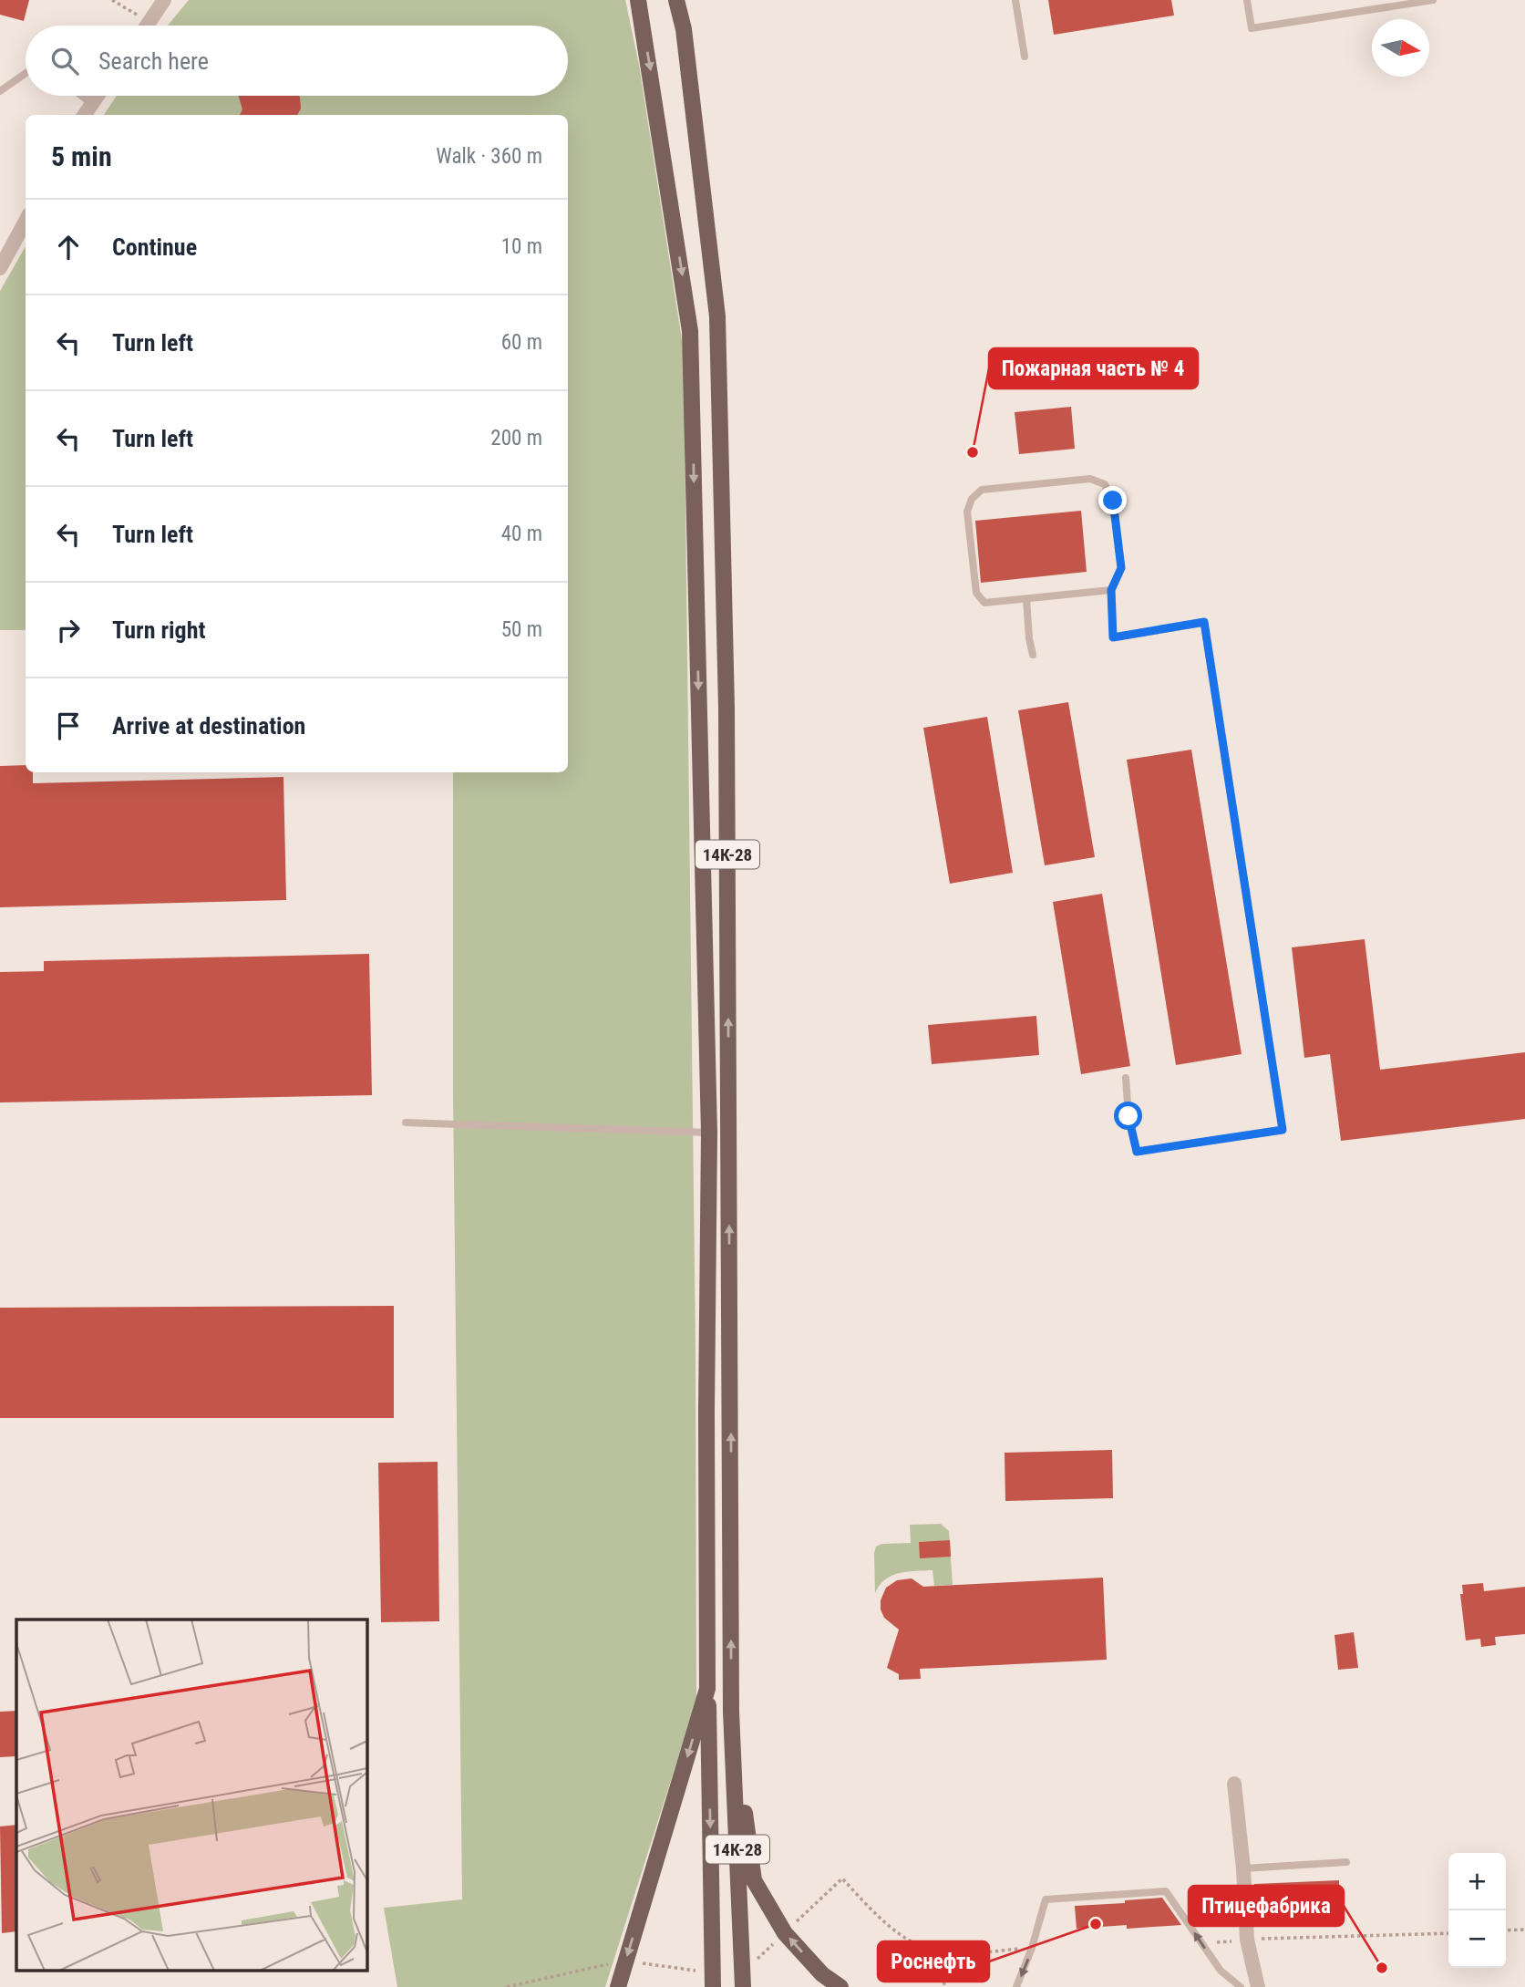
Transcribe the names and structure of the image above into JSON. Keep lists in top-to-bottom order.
{
  "streets": {
    "main road": ["14К-28"]
  },
  "places": ["Пожарная часть № 4", "Роснефть", "Птицефабрика"],
  "north": "right",
  "page": {
    "search": "Search here",
    "heading": ["5 min", "Walk · 360 m"],
    "list": [
      ["Continue", "10 m"],
      ["Turn left", "60 m"],
      ["Turn left", "200 m"],
      ["Turn left", "40 m"],
      ["Turn right", "50 m"],
      "Arrive at destination"
    ],
    "map_buttons": ["+", "−"]
  }
}
